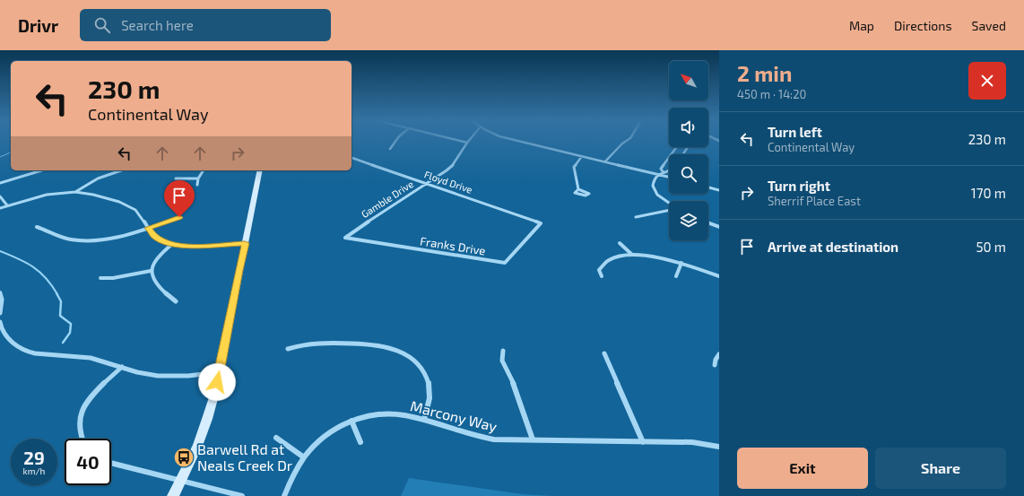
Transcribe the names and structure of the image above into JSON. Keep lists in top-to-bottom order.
{
  "streets": {
    "street": [
      "Floyd Drive",
      "Gamble Drive",
      "Franks Drive",
      "Marcony Way"
    ]
  },
  "crossings": [
    ["Floyd Drive", "Gamble Drive"],
    ["Floyd Drive", "Franks Drive"],
    ["Gamble Drive", "Franks Drive"]
  ],
  "places": {
    "bus stop": ["Barwell Rd at Neals Creek Dr"]
  },
  "north": "top left",
  "page": {
    "header": "Drivr",
    "search": "Search here",
    "nav": ["Map", "Directions", "Saved"],
    "heading": ["2 min", "450 m · 14:20"],
    "turn": ["230 m", "Continental Way"],
    "list": [
      {
        "name": "Turn left",
        "note": "Continental Way",
        "value": "230 m"
      },
      {
        "name": "Turn right",
        "note": "Sherrif Place East",
        "value": "170 m"
      },
      {
        "name": "Arrive at destination",
        "value": "50 m"
      }
    ],
    "speed": "29 km/h",
    "limit": "40",
    "buttons": ["Exit", "Share"]
  }
}
